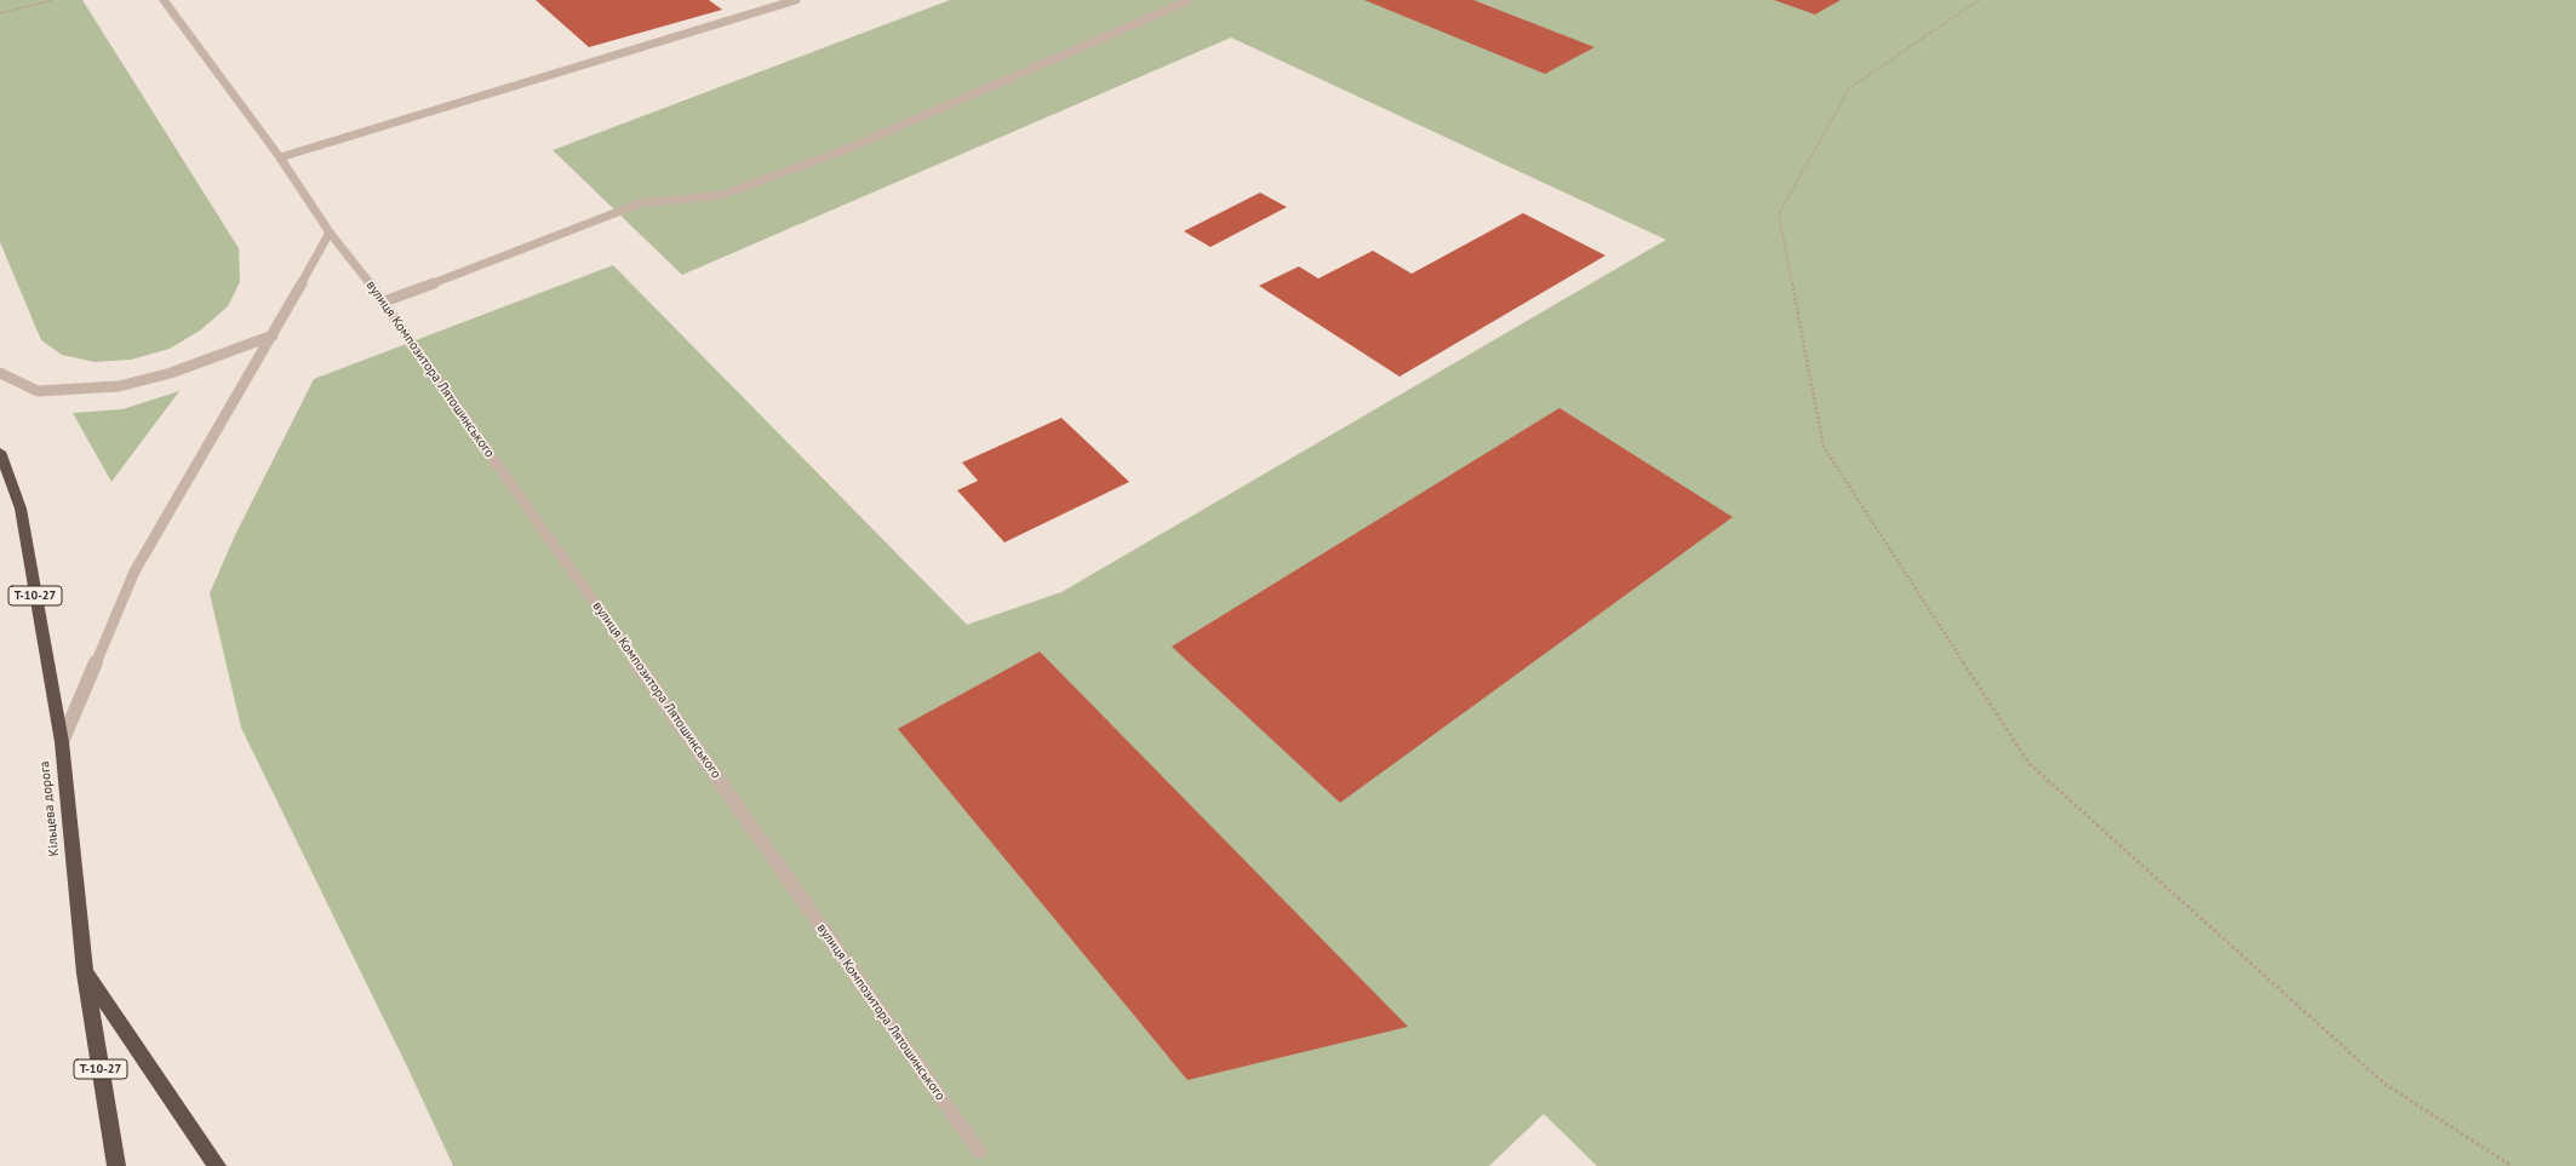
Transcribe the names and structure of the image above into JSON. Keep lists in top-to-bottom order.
{
  "streets": {
    "highway": ["Т-10-27", "Кільцева дорога"],
    "street": ["вулиця Композитора Лятошинського"]
  }
}
